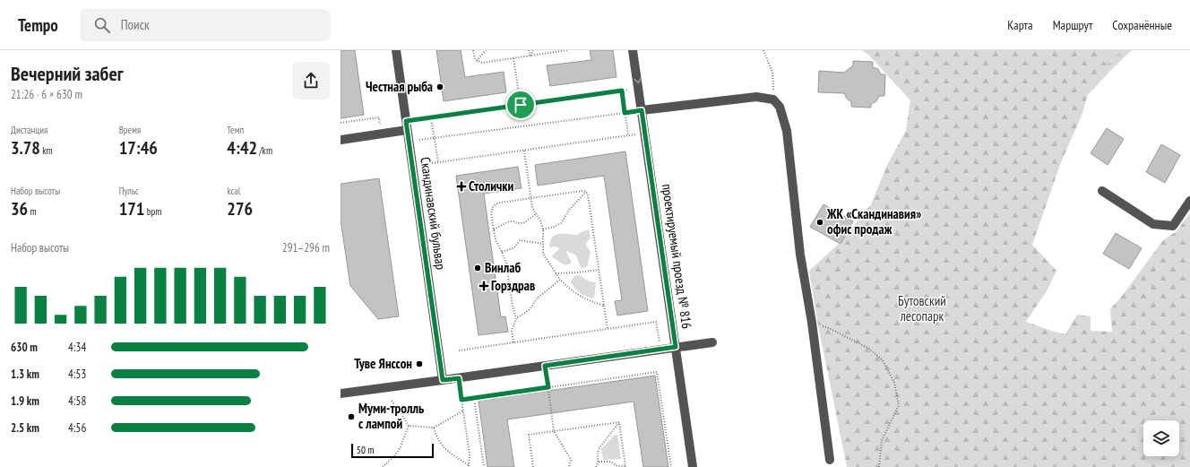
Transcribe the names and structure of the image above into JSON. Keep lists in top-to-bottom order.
{
  "streets": {
    "street": ["Скандинавский бульвар", "проектируемый проезд № 816"]
  },
  "parks": ["Бутовский лесопарк"],
  "places": {
    "other": [
      "Честная рыба",
      "ЖК «Скандинавия» офис продаж",
      "Винлаб",
      "Туве Янссон",
      "Муми-тролль с лампой"
    ],
    "health": ["Столички", "Горздрав"]
  },
  "scale_bar": "50 m",
  "page": {
    "header": "Tempo",
    "search": "Поиск",
    "nav": ["Карта", "Маршрут", "Сохранённые"],
    "heading": ["Вечерний забег", "21:26 · 6 × 630 m"],
    "stats": [
      ["Дистанция", "3.78 km"],
      ["Время", "17:46"],
      ["Темп", "4:42 /km"],
      ["Набор высоты", "36 m"],
      ["Пульс", "171 bpm"],
      ["kcal", "276"]
    ],
    "chart": ["Набор высоты", "291–296 m"],
    "list": [
      {
        "name": "630 m",
        "note": "4:34"
      },
      {
        "name": "1.3 km",
        "note": "4:53"
      },
      {
        "name": "1.9 km",
        "note": "4:58"
      },
      {
        "name": "2.5 km",
        "note": "4:56"
      }
    ],
    "scale": "50 m"
  }
}
